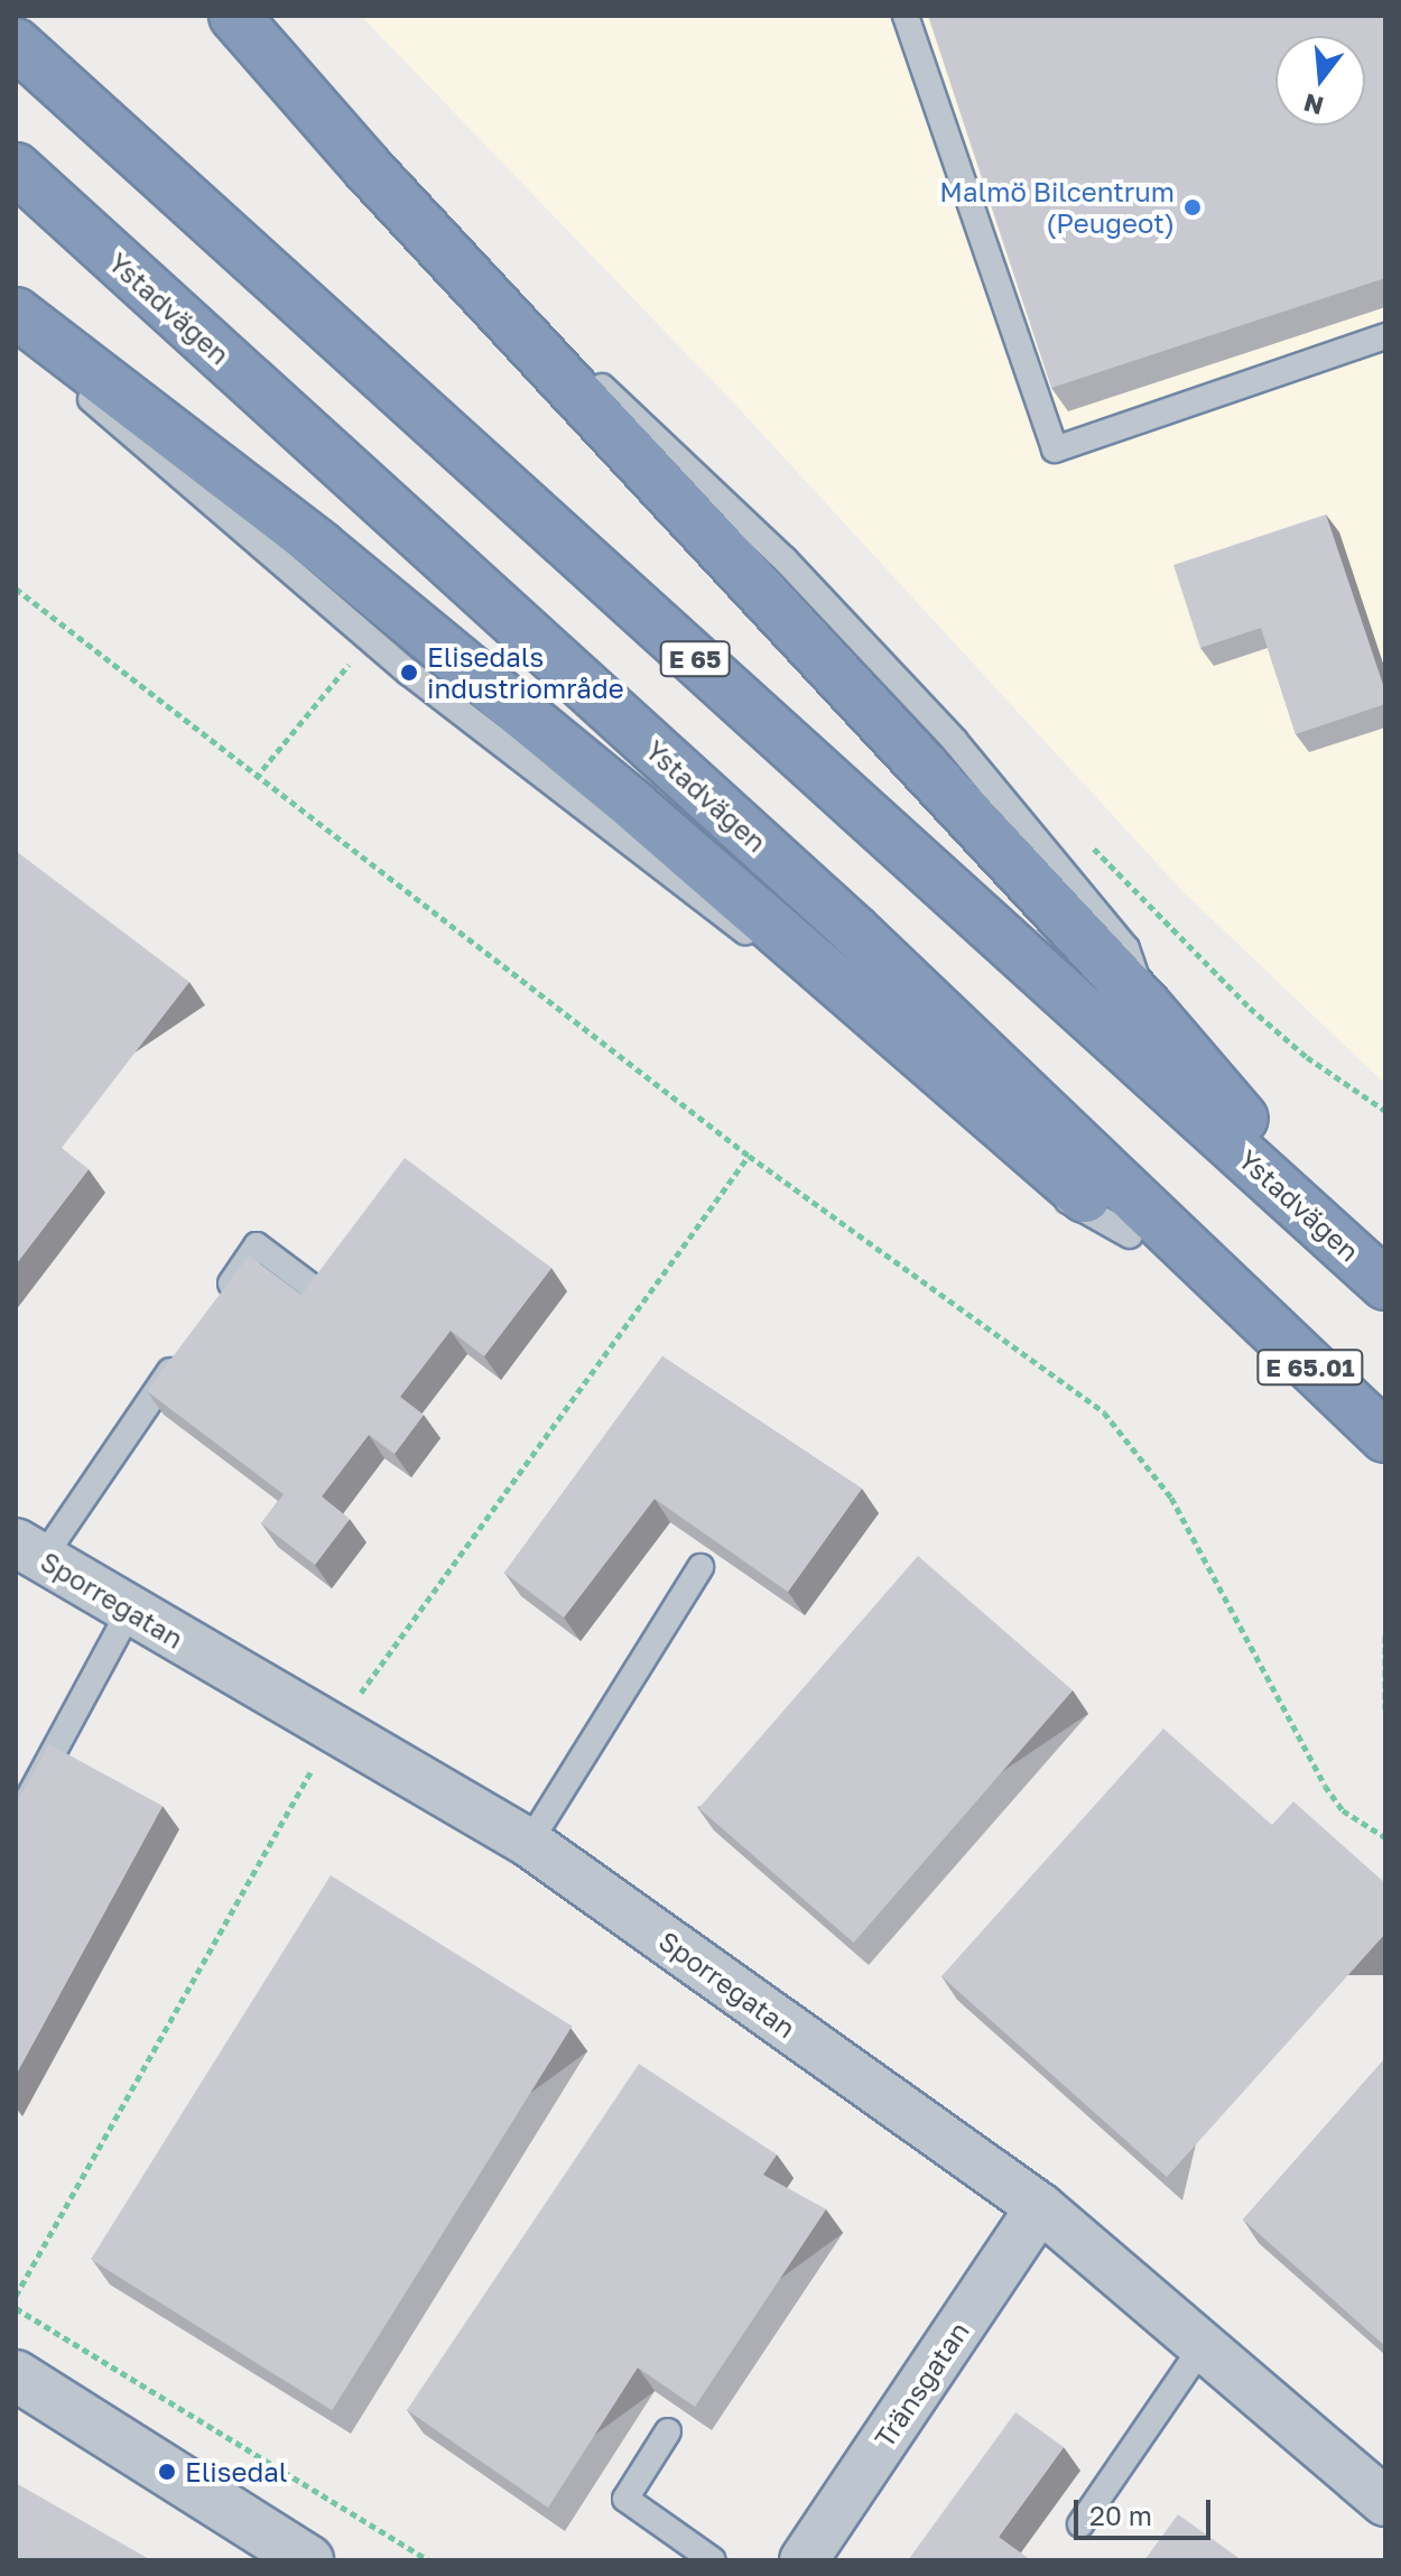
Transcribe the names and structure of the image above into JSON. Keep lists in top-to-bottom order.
{
  "streets": {
    "highway": ["Ystadvägen", "E 65", "E 65.01"],
    "street": ["Sporregatan", "Tränsgatan"]
  },
  "crossings": [
    ["Sporregatan", "Tränsgatan"]
  ],
  "places": ["Malmö Bilcentrum (Peugeot)", "Elisedals industriområde", "Elisedal"],
  "scale_bar": "20 m",
  "north": "bottom"
}
